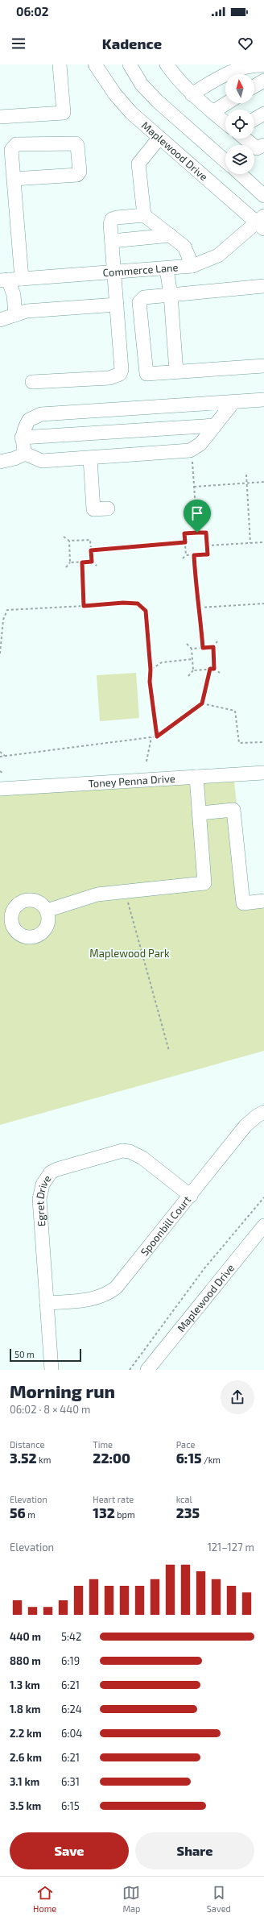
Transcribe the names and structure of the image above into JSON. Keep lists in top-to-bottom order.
{
  "streets": {
    "street": [
      "Maplewood Drive",
      "Commerce Lane",
      "Toney Penna Drive",
      "Egret Drive",
      "Spoonbill Court"
    ]
  },
  "crossings": [
    ["Maplewood Drive", "Commerce Lane"],
    ["Egret Drive", "Spoonbill Court"]
  ],
  "parks": ["Maplewood Park"],
  "scale_bar": "50 m",
  "north": "top",
  "page": {
    "status": "06:02",
    "header": "Kadence",
    "scale": "50 m",
    "heading": ["Morning run", "06:02 · 8 × 440 m"],
    "stats": [
      ["Distance", "3.52 km"],
      ["Time", "22:00"],
      ["Pace", "6:15 /km"],
      ["Elevation", "56 m"],
      ["Heart rate", "132 bpm"],
      ["kcal", "235"]
    ],
    "chart": ["Elevation", "121–127 m"],
    "list": [
      {
        "name": "440 m",
        "note": "5:42"
      },
      {
        "name": "880 m",
        "note": "6:19"
      },
      {
        "name": "1.3 km",
        "note": "6:21"
      },
      {
        "name": "1.8 km",
        "note": "6:24"
      },
      {
        "name": "2.2 km",
        "note": "6:04"
      },
      {
        "name": "2.6 km",
        "note": "6:21"
      },
      {
        "name": "3.1 km",
        "note": "6:31"
      },
      {
        "name": "3.5 km",
        "note": "6:15"
      }
    ],
    "buttons": ["Save", "Share"],
    "tabs": ["Home", "Map", "Saved"]
  }
}
